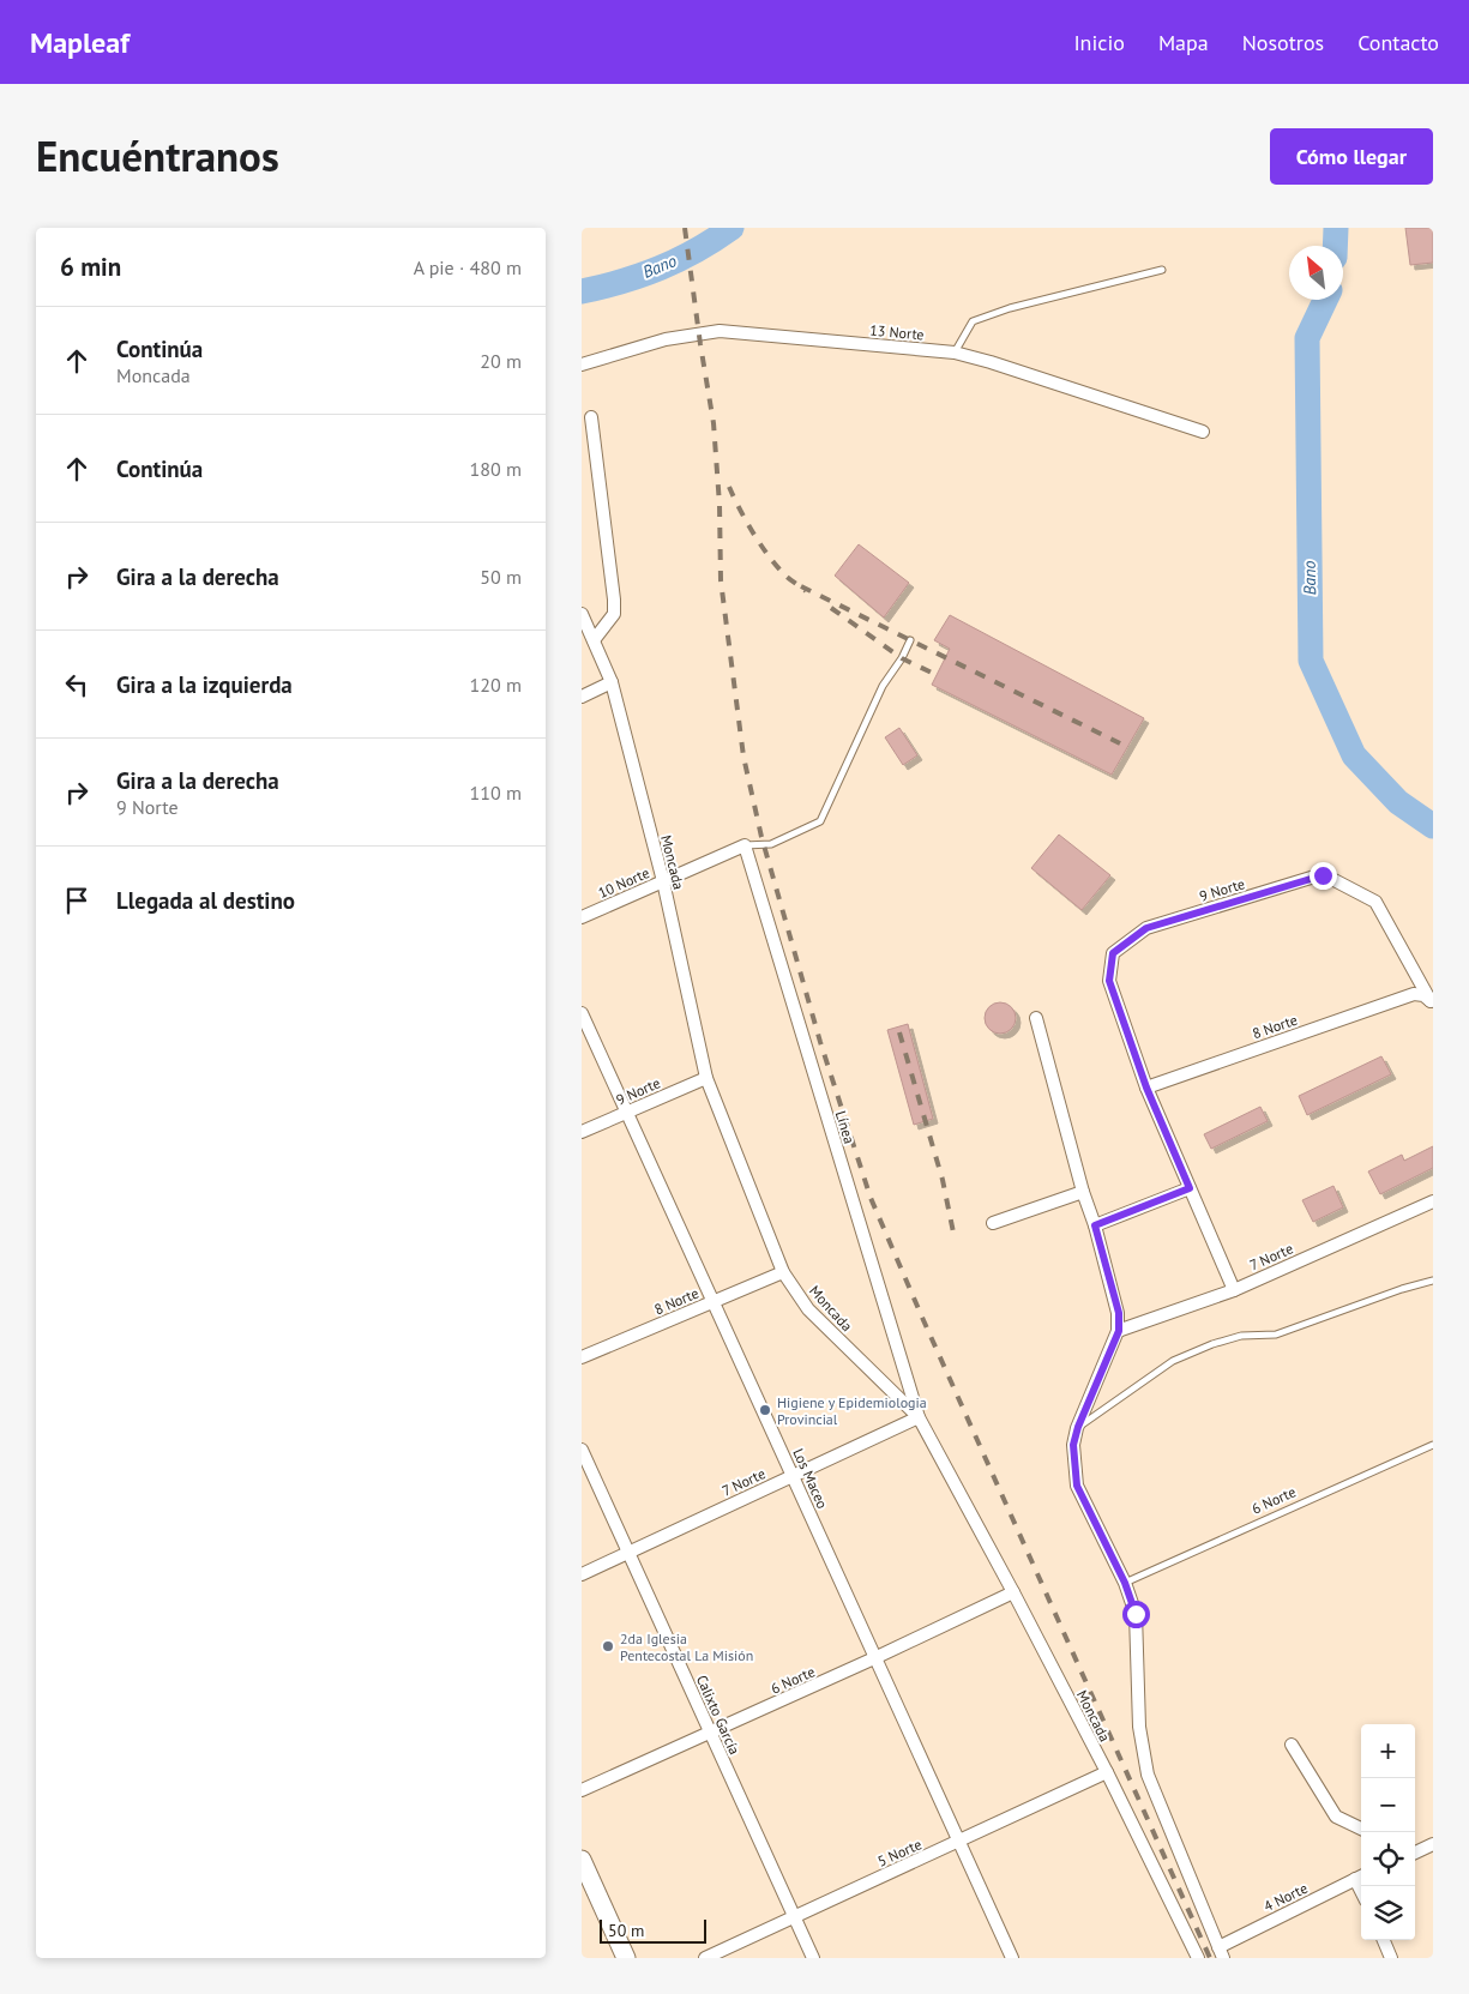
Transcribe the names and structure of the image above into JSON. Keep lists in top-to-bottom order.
{
  "streets": {
    "street": [
      "13 Norte",
      "Moncada",
      "10 Norte",
      "9 Norte",
      "8 Norte",
      "Línea",
      "7 Norte",
      "Los Maceo",
      "6 Norte",
      "Calixto García",
      "5 Norte",
      "4 Norte"
    ]
  },
  "crossings": [
    ["Moncada", "10 Norte"],
    ["Moncada", "9 Norte"],
    ["Moncada", "8 Norte"],
    ["Moncada", "Línea"],
    ["Moncada", "7 Norte"],
    ["Moncada", "6 Norte"],
    ["Moncada", "5 Norte"],
    ["10 Norte", "Línea"],
    ["9 Norte", "8 Norte"],
    ["9 Norte", "Los Maceo"],
    ["8 Norte", "Los Maceo"],
    ["Línea", "7 Norte"],
    ["7 Norte", "Los Maceo"],
    ["7 Norte", "Calixto García"],
    ["Los Maceo", "6 Norte"],
    ["Los Maceo", "5 Norte"],
    ["6 Norte", "Calixto García"],
    ["Calixto García", "5 Norte"]
  ],
  "water": ["Bano"],
  "places": ["Higiene y Epidemiologia Provincial", "2da Iglesia Pentecostal La Misión"],
  "scale_bar": "50 m",
  "north": "top left",
  "page": {
    "header": "Mapleaf",
    "nav": [
      "Inicio",
      "Mapa",
      "Nosotros",
      "Contacto"
    ],
    "title": "Encuéntranos",
    "buttons": "Cómo llegar",
    "heading": ["6 min", "A pie · 480 m"],
    "list": [
      ["Continúa", "Moncada", "20 m"],
      ["Continúa", "180 m"],
      ["Gira a la derecha", "50 m"],
      ["Gira a la izquierda", "120 m"],
      ["Gira a la derecha", "9 Norte", "110 m"],
      "Llegada al destino"
    ],
    "map_buttons": ["+", "−"],
    "scale": "50 m"
  }
}
